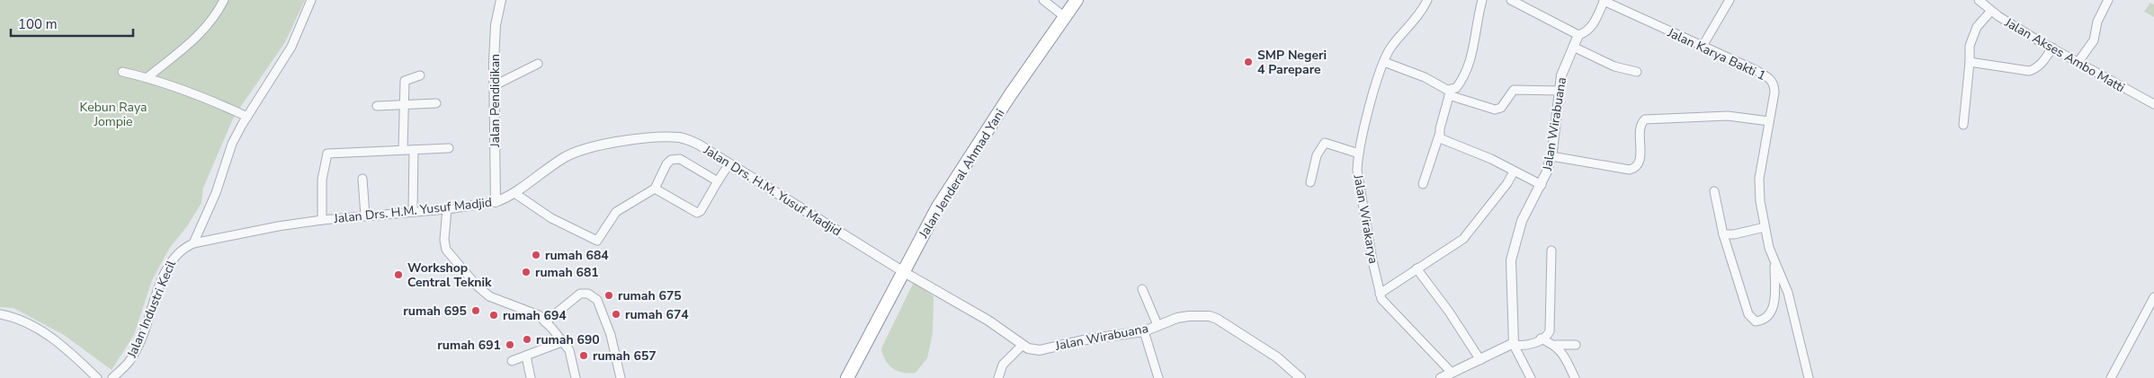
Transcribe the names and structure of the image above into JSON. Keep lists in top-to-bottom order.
{
  "streets": {
    "highway": ["Jalan Jenderal Ahmad Yani"],
    "street": [
      "Jalan Karya Bakti 1",
      "Jalan Akses Ambo Matti",
      "Jalan Pendidikan",
      "Jalan Wirabuana",
      "Jalan Drs. H.M. Yusuf Madjid",
      "Jalan Wirakarya",
      "Jalan Industri Kecil"
    ]
  },
  "crossings": [
    ["Jalan Pendidikan", "Jalan Drs. H.M. Yusuf Madjid"],
    ["Jalan Wirabuana", "Jalan Jenderal Ahmad Yani"],
    ["Jalan Wirabuana", "Jalan Drs. H.M. Yusuf Madjid"],
    ["Jalan Jenderal Ahmad Yani", "Jalan Drs. H.M. Yusuf Madjid"],
    ["Jalan Drs. H.M. Yusuf Madjid", "Jalan Industri Kecil"]
  ],
  "parks": ["Kebun Raya Jompie"],
  "places": [
    "SMP Negeri 4 Parepare",
    "rumah 684",
    "rumah 681",
    "Workshop Central Teknik",
    "rumah 675",
    "rumah 695",
    "rumah 674",
    "rumah 694",
    "rumah 690",
    "rumah 691",
    "rumah 657"
  ],
  "scale_bar": "100 m"
}
